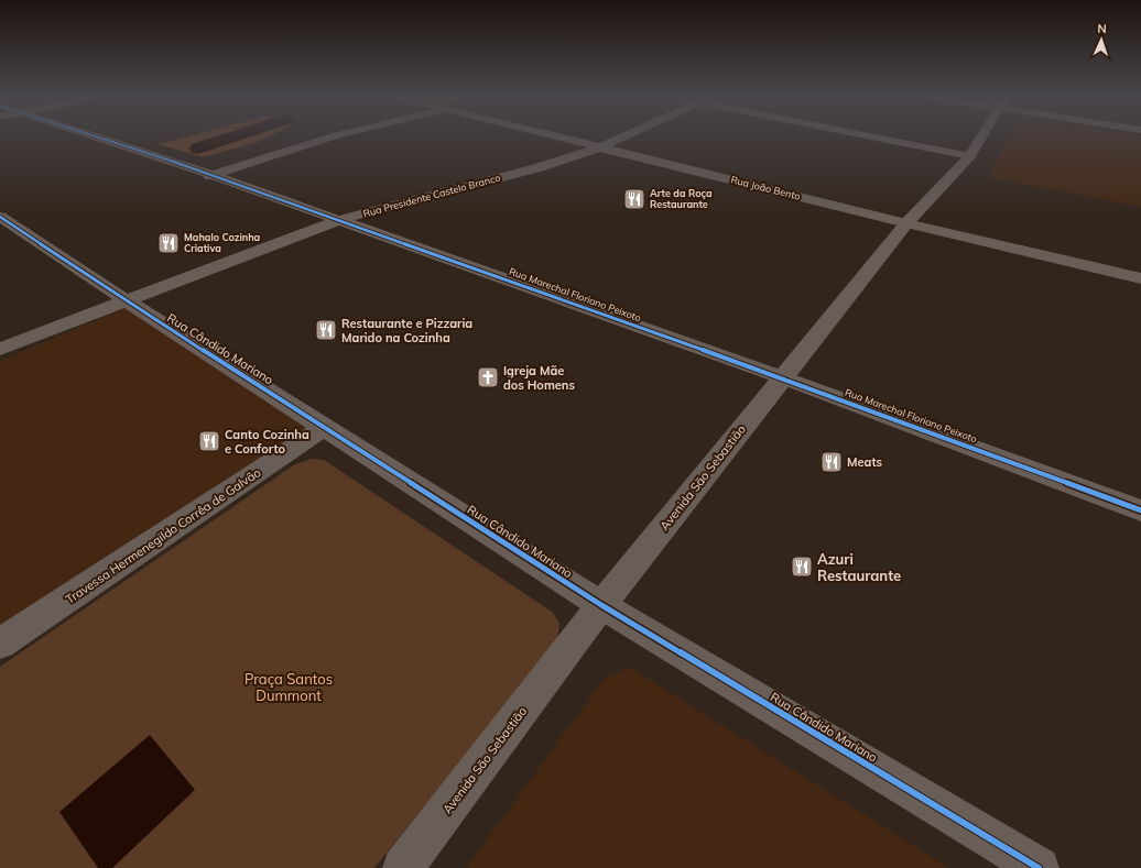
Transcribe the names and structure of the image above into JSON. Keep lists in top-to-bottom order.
{
  "streets": {
    "street": [
      "Rua João Bento",
      "Rua Presidente Castelo Branco",
      "Rua Marechal Floriano Peixoto",
      "Rua Cândido Mariano",
      "Avenida São Sebastião",
      "Travessa Hermenegildo Corrêa de Galvão"
    ]
  },
  "crossings": [
    ["Rua João Bento", "Rua Presidente Castelo Branco"],
    ["Rua João Bento", "Avenida São Sebastião"],
    ["Rua Presidente Castelo Branco", "Rua Marechal Floriano Peixoto"],
    ["Rua Presidente Castelo Branco", "Rua Cândido Mariano"],
    ["Rua Marechal Floriano Peixoto", "Avenida São Sebastião"],
    ["Rua Cândido Mariano", "Avenida São Sebastião"],
    ["Rua Cândido Mariano", "Travessa Hermenegildo Corrêa de Galvão"]
  ],
  "parks": ["Praça Santos Dummont"],
  "places": {
    "restaurant": [
      "Arte da Roça Restaurante",
      "Mahalo Cozinha Criativa",
      "Restaurante e Pizzaria Marido na Cozinha",
      "Canto Cozinha e Conforto",
      "Meats",
      "Azuri Restaurante"
    ],
    "church": ["Igreja Mãe dos Homens"]
  },
  "north": "top"
}
